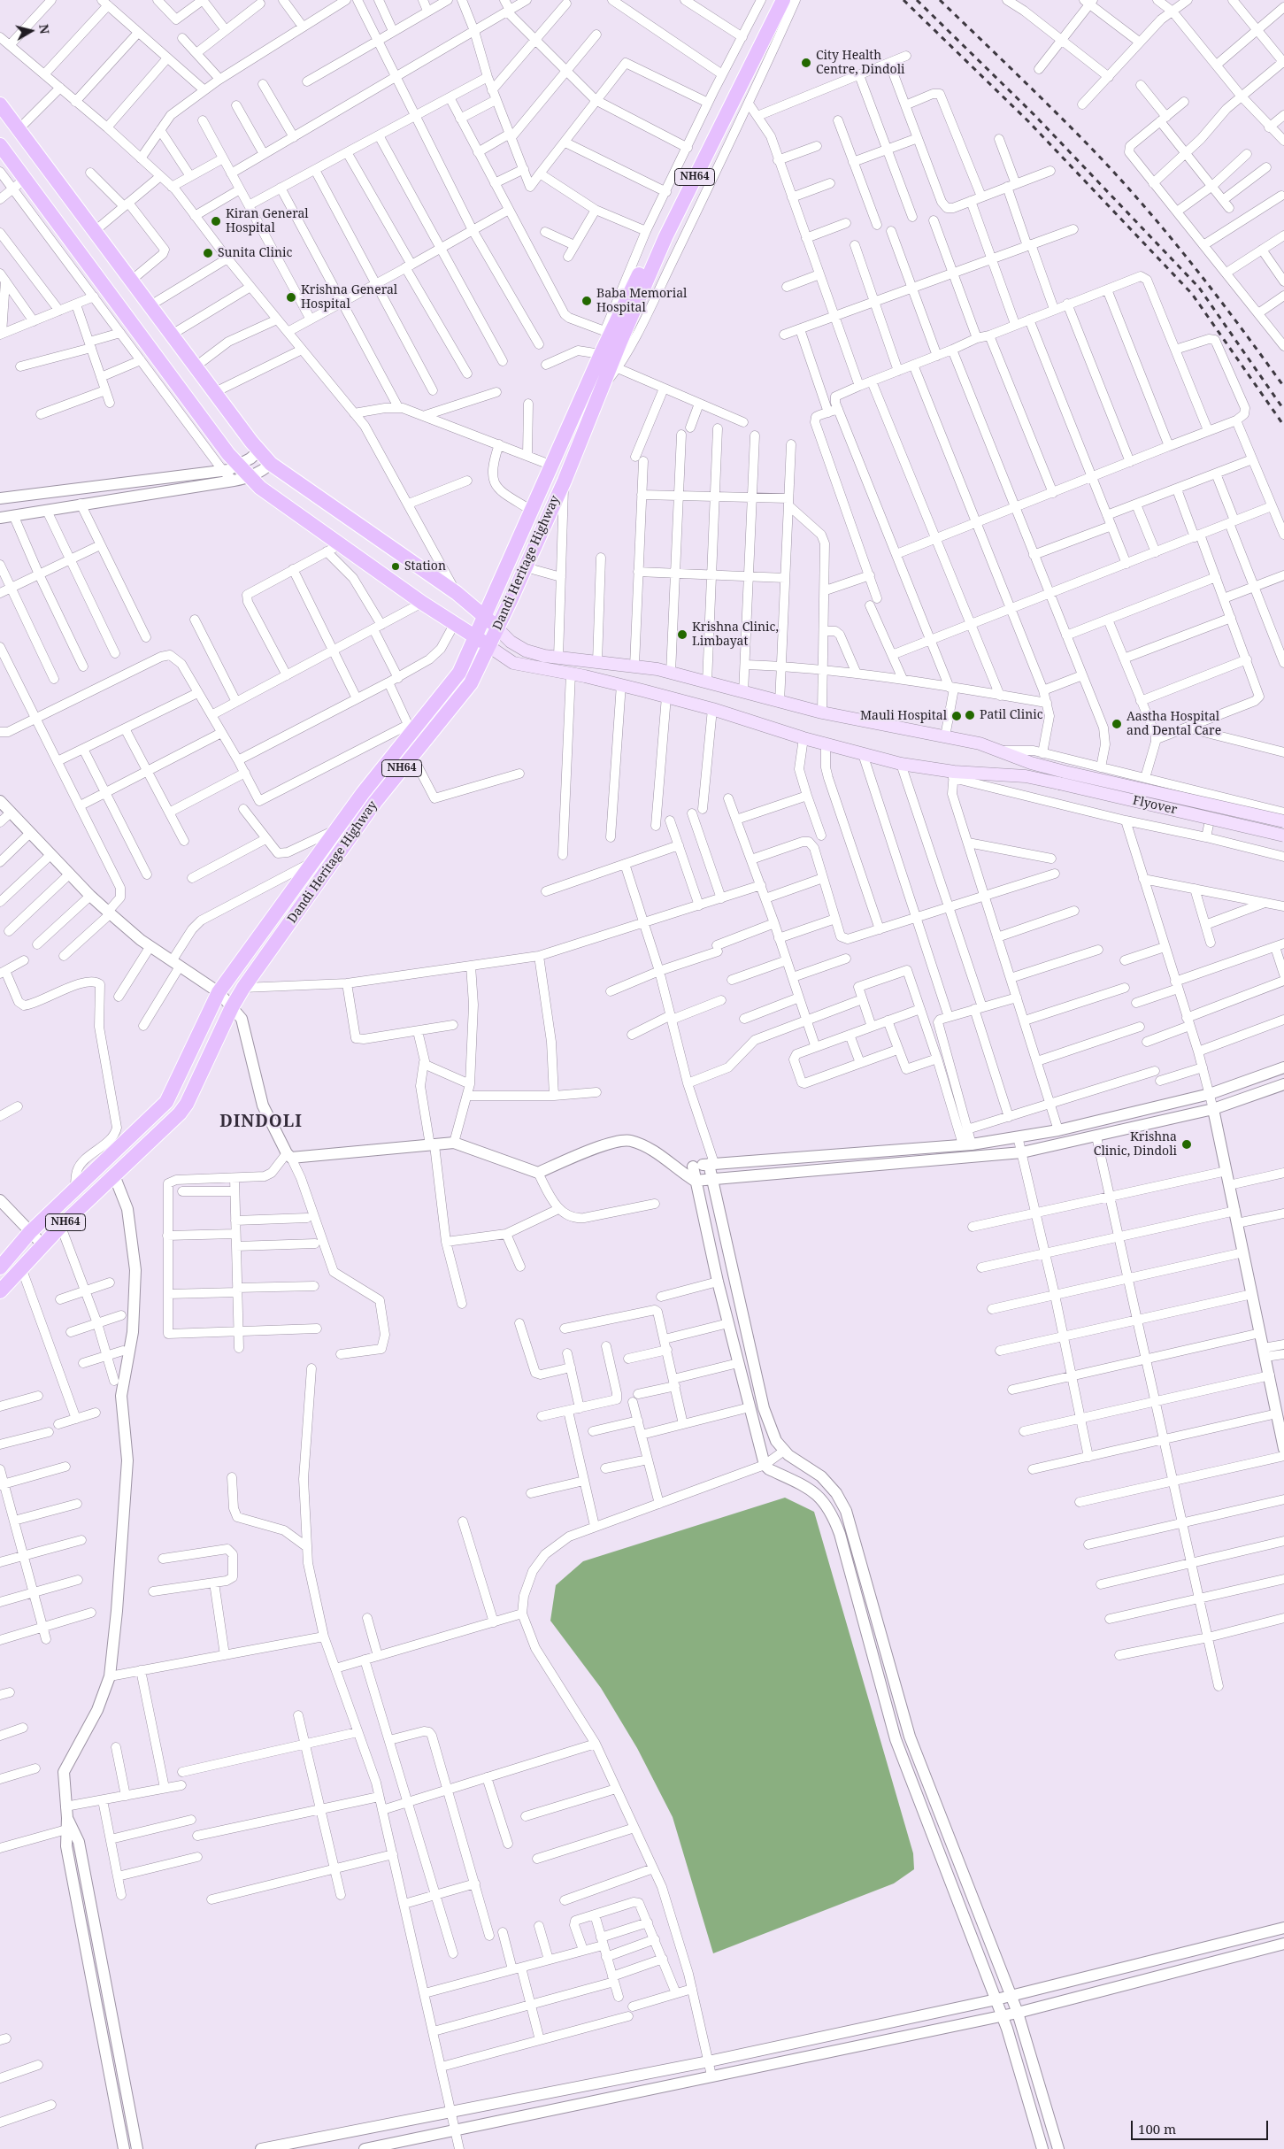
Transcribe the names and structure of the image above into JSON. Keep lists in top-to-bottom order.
{
  "streets": {
    "main road": ["NH64", "Dandi Heritage Highway", "Flyover"]
  },
  "crossings": [
    ["NH64", "Dandi Heritage Highway"],
    ["Dandi Heritage Highway", "Flyover"]
  ],
  "districts": ["DINDOLI"],
  "places": [
    "City Health Centre, Dindoli",
    "Kiran General Hospital",
    "Sunita Clinic",
    "Krishna General Hospital",
    "Baba Memorial Hospital",
    "Station",
    "Krishna Clinic, Limbayat",
    "Patil Clinic",
    "Mauli Hospital",
    "Aastha Hospital and Dental Care",
    "Krishna Clinic, Dindoli"
  ],
  "scale_bar": "100 m",
  "north": "right"
}
